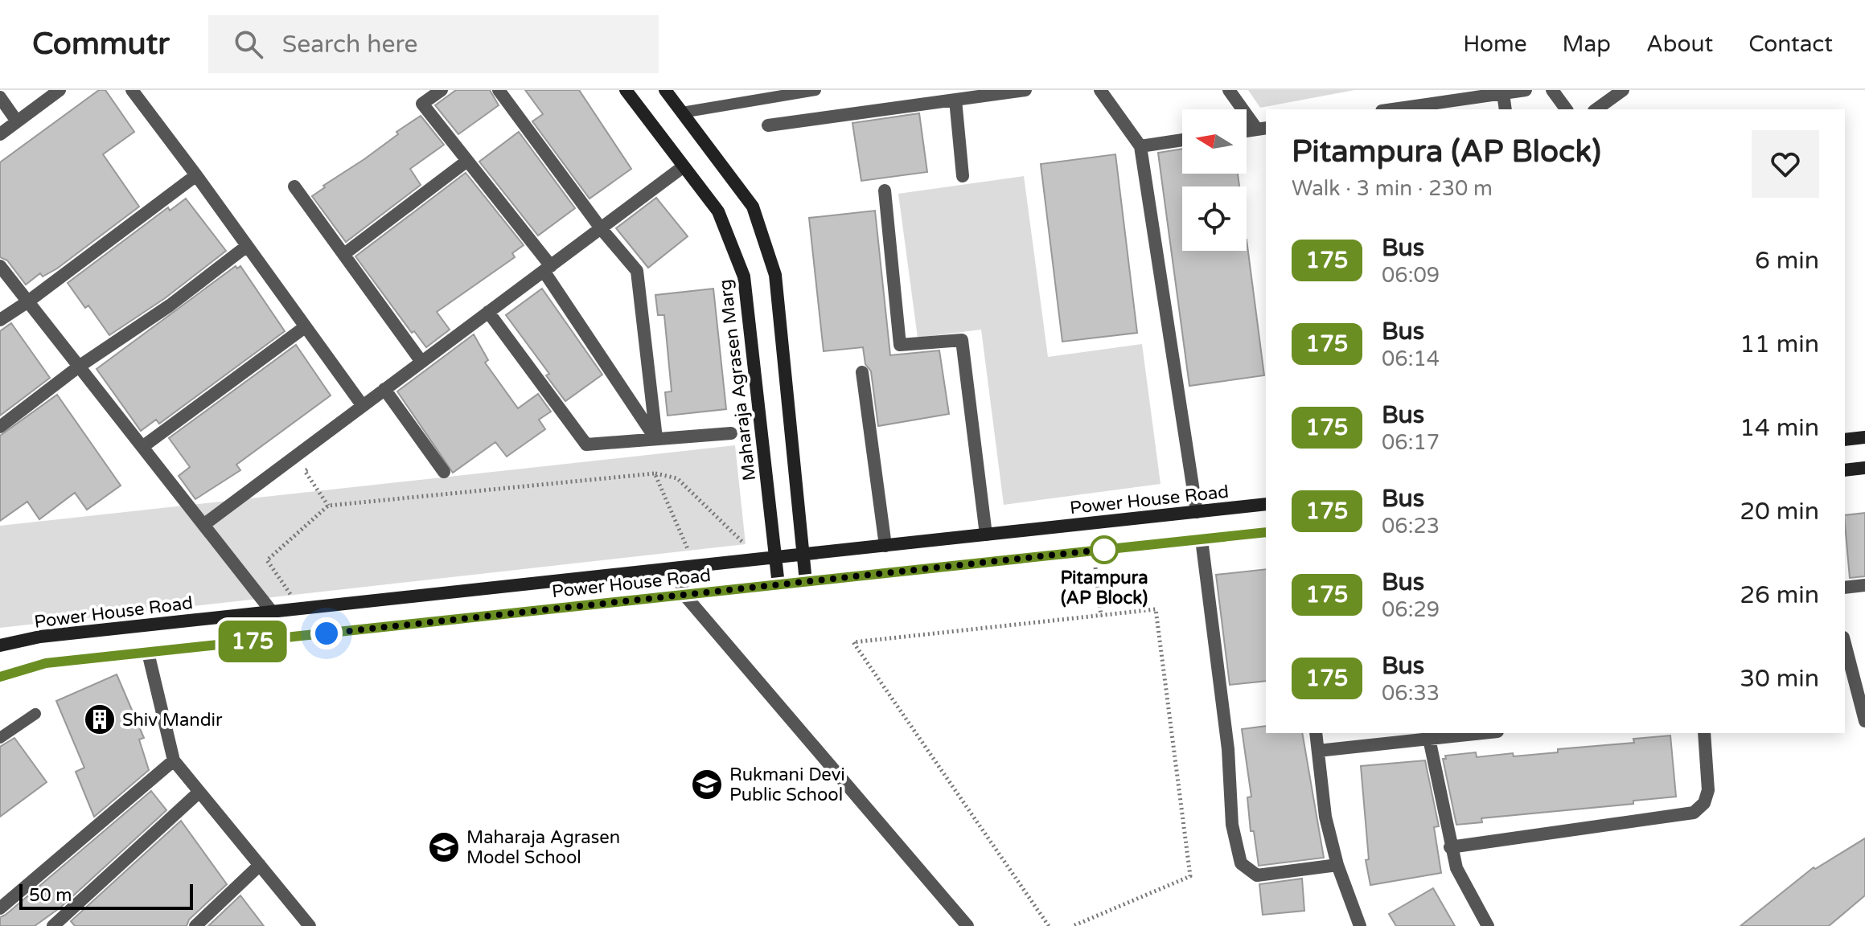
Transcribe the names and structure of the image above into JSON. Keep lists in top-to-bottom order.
{
  "streets": {
    "street": ["Maharaja Agrasen Marg", "Power House Road"]
  },
  "crossings": [
    ["Maharaja Agrasen Marg", "Power House Road"]
  ],
  "places": {
    "other": ["Pitampura (AP Block)"],
    "building": ["Shiv Mandir"],
    "school or university": ["Rukmani Devi Public School", "Maharaja Agrasen Model School"]
  },
  "lines": ["bus line 175"],
  "scale_bar": "50 m",
  "north": "left",
  "page": {
    "header": "Commutr",
    "search": "Search here",
    "nav": [
      "Home",
      "Map",
      "About",
      "Contact"
    ],
    "on_map": "175",
    "heading": ["Pitampura (AP Block)", "Walk · 3 min · 230 m"],
    "list": [
      {
        "mark": "175",
        "name": "Bus",
        "note": "06:09",
        "value": "6 min"
      },
      {
        "mark": "175",
        "name": "Bus",
        "note": "06:14",
        "value": "11 min"
      },
      {
        "mark": "175",
        "name": "Bus",
        "note": "06:17",
        "value": "14 min"
      },
      {
        "mark": "175",
        "name": "Bus",
        "note": "06:23",
        "value": "20 min"
      },
      {
        "mark": "175",
        "name": "Bus",
        "note": "06:29",
        "value": "26 min"
      },
      {
        "mark": "175",
        "name": "Bus",
        "note": "06:33",
        "value": "30 min"
      }
    ],
    "scale": "50 m"
  }
}
